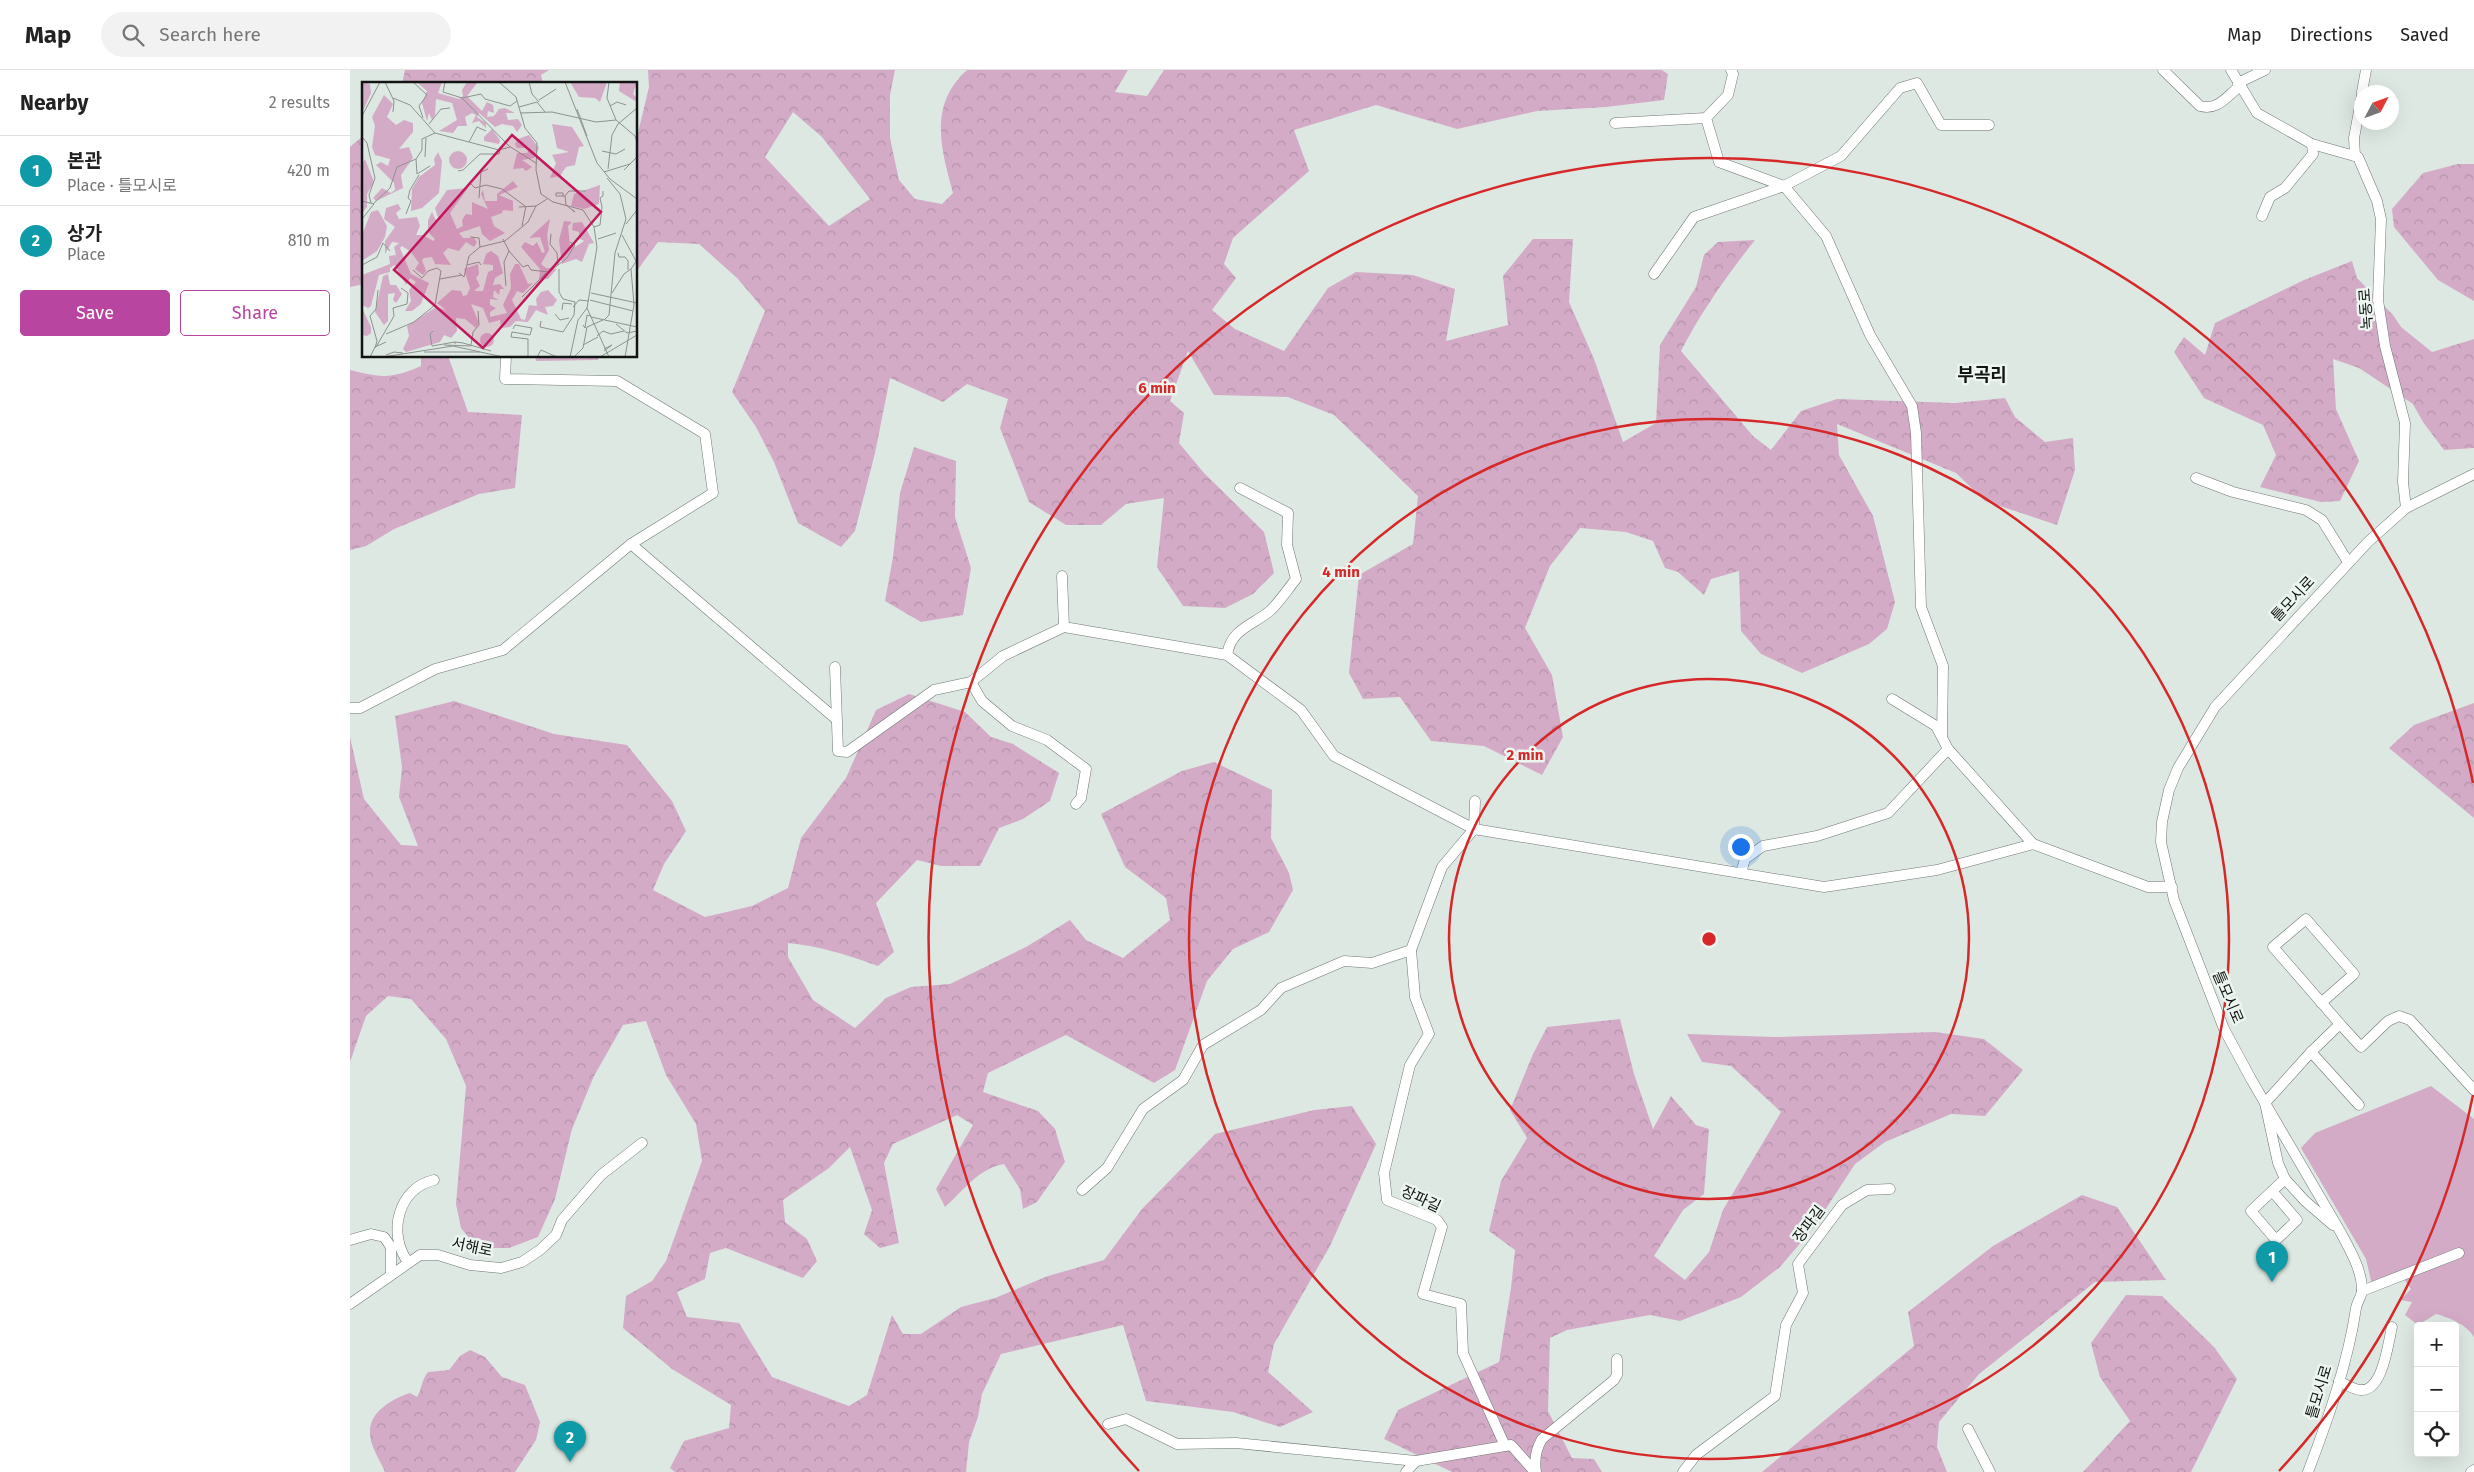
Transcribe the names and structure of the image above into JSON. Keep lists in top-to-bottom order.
{
  "streets": {
    "street": [
      "녹동로",
      "틀모시로",
      "장파길",
      "서해로"
    ]
  },
  "crossings": [
    ["녹동로", "틀모시로"]
  ],
  "districts": ["부곡리"],
  "north": "top right",
  "page": {
    "header": "Map",
    "search": "Search here",
    "nav": ["Map", "Directions", "Saved"],
    "heading": ["Nearby", "2 results"],
    "list": [
      {
        "mark": "1",
        "name": "본관",
        "note": "Place · 틀모시로",
        "value": "420 m"
      },
      {
        "mark": "2",
        "name": "상가",
        "note": "Place",
        "value": "810 m"
      }
    ],
    "buttons": ["Save", "Share"],
    "pins": ["1", "2"],
    "map_buttons": ["+", "−"]
  },
  "rings": ["6 min", "4 min", "2 min"]
}
